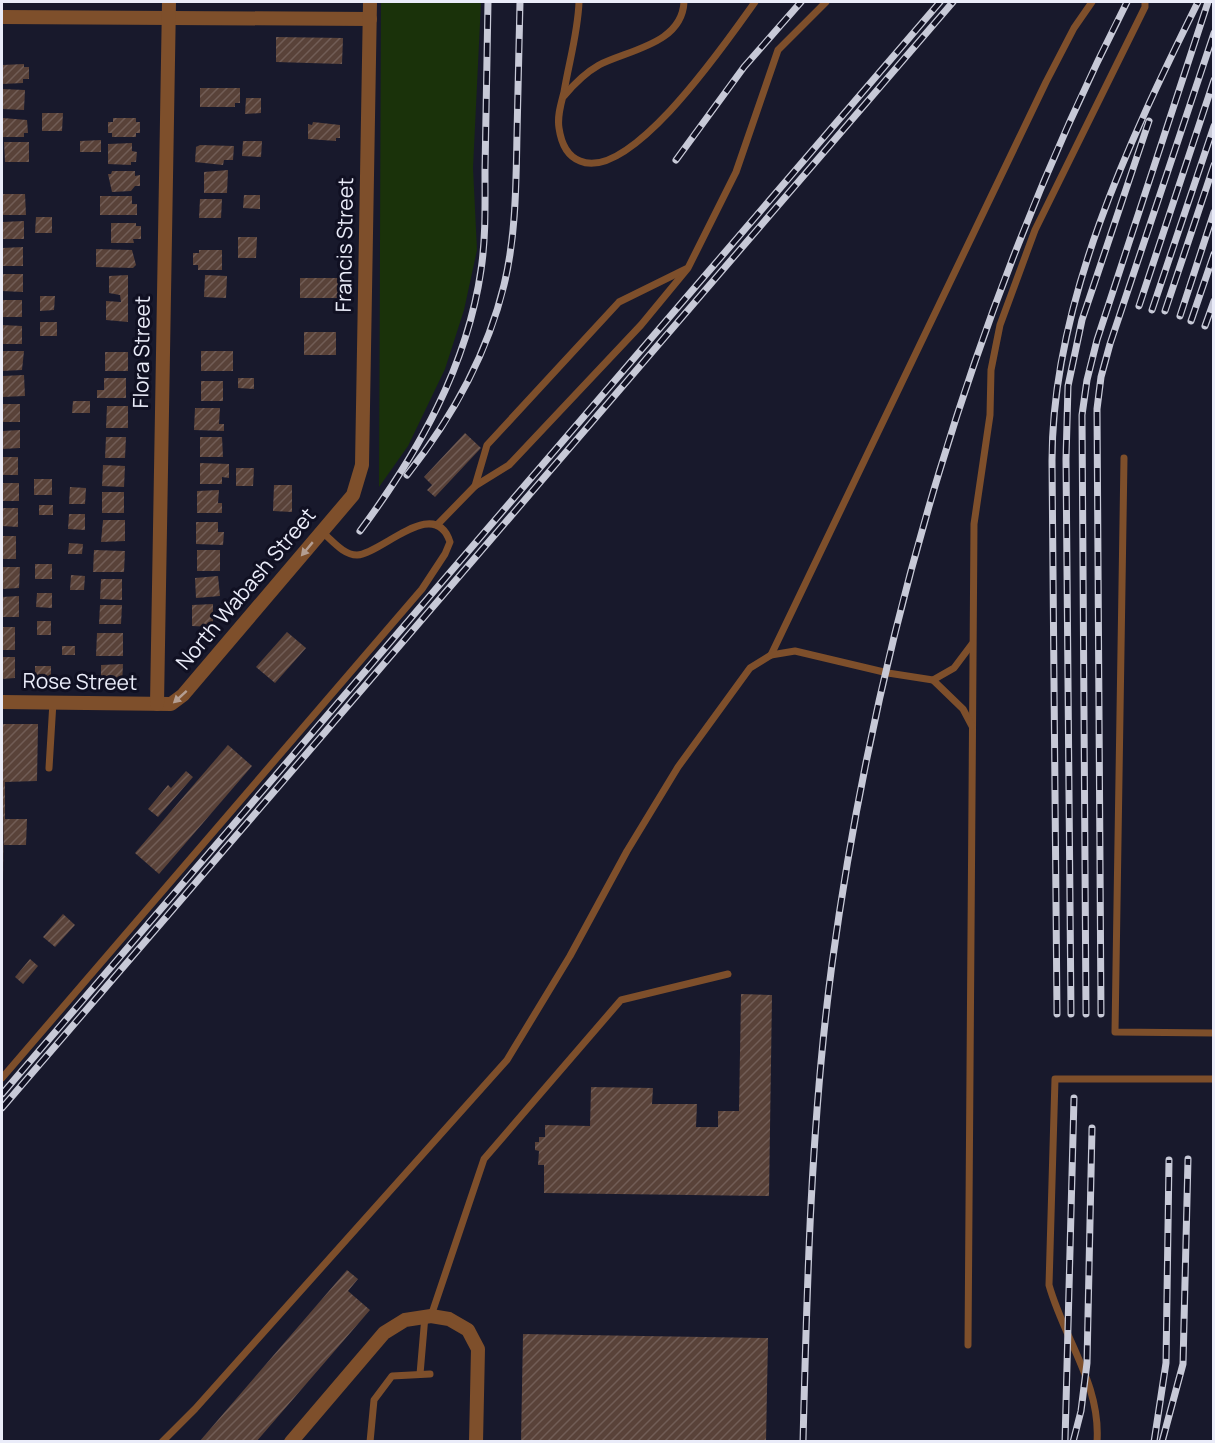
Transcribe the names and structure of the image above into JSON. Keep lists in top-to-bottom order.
{
  "streets": {
    "street": [
      "Francis Street",
      "Flora Street",
      "North Wabash Street",
      "Rose Street"
    ]
  },
  "crossings": [
    ["Francis Street", "North Wabash Street"],
    ["Flora Street", "North Wabash Street"],
    ["Flora Street", "Rose Street"],
    ["North Wabash Street", "Rose Street"]
  ],
  "one_way": ["North Wabash Street"]
}
